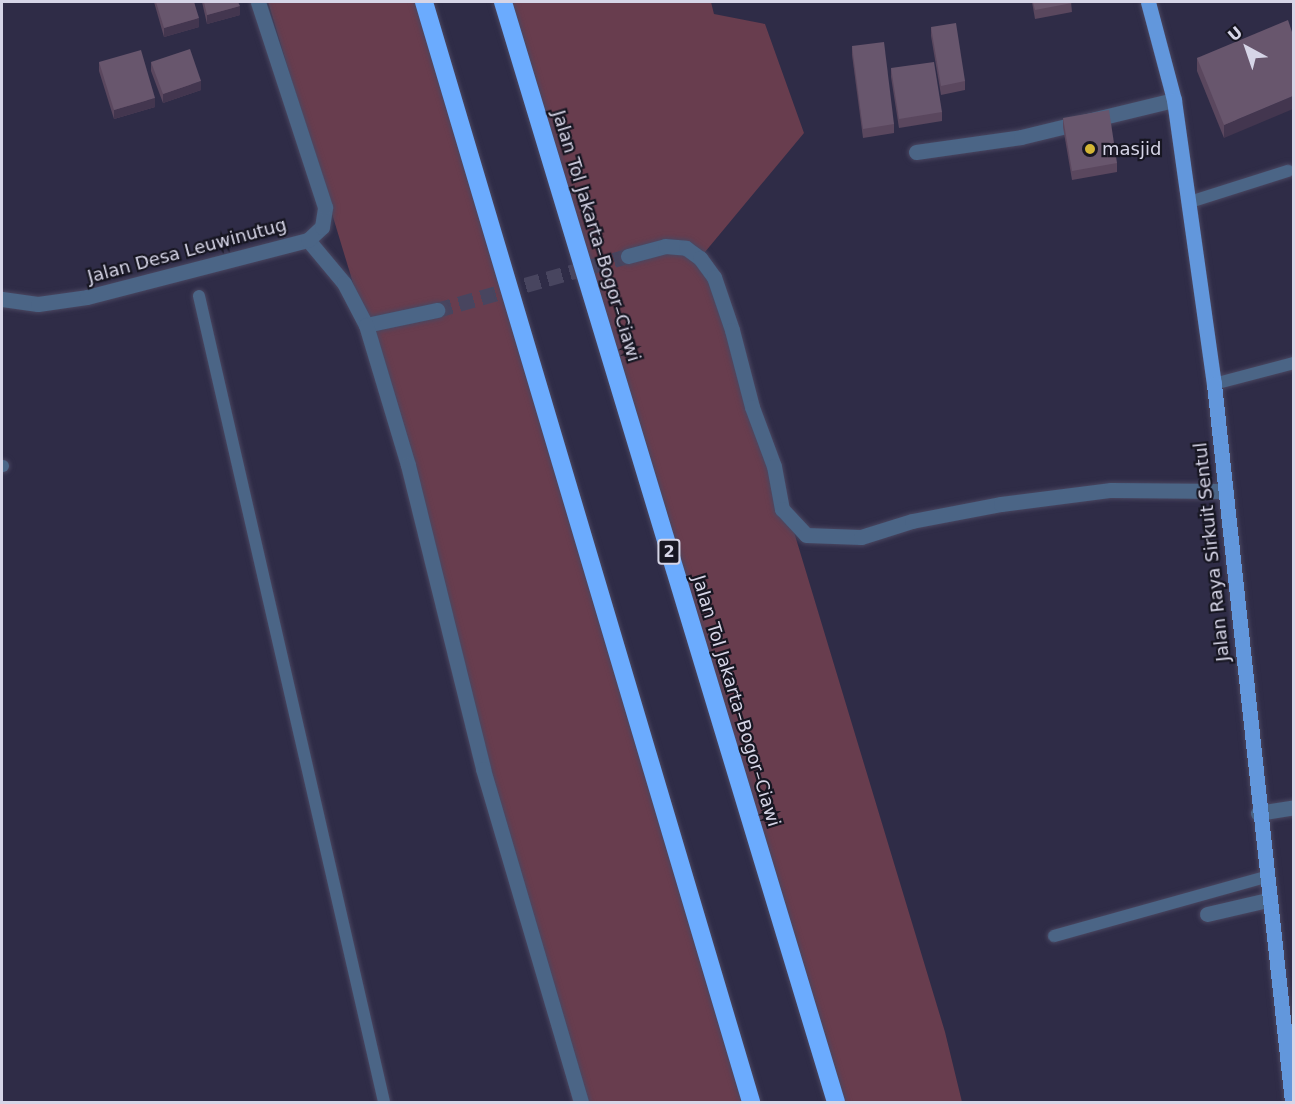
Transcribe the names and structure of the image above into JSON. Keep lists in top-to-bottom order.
{
  "streets": {
    "highway": ["Jalan Tol Jakarta–Bogor–Ciawi", "2"],
    "main road": ["Jalan Raya Sirkuit Sentul"],
    "street": ["Jalan Desa Leuwinutug"]
  },
  "places": ["masjid"],
  "north": "top left"
}
